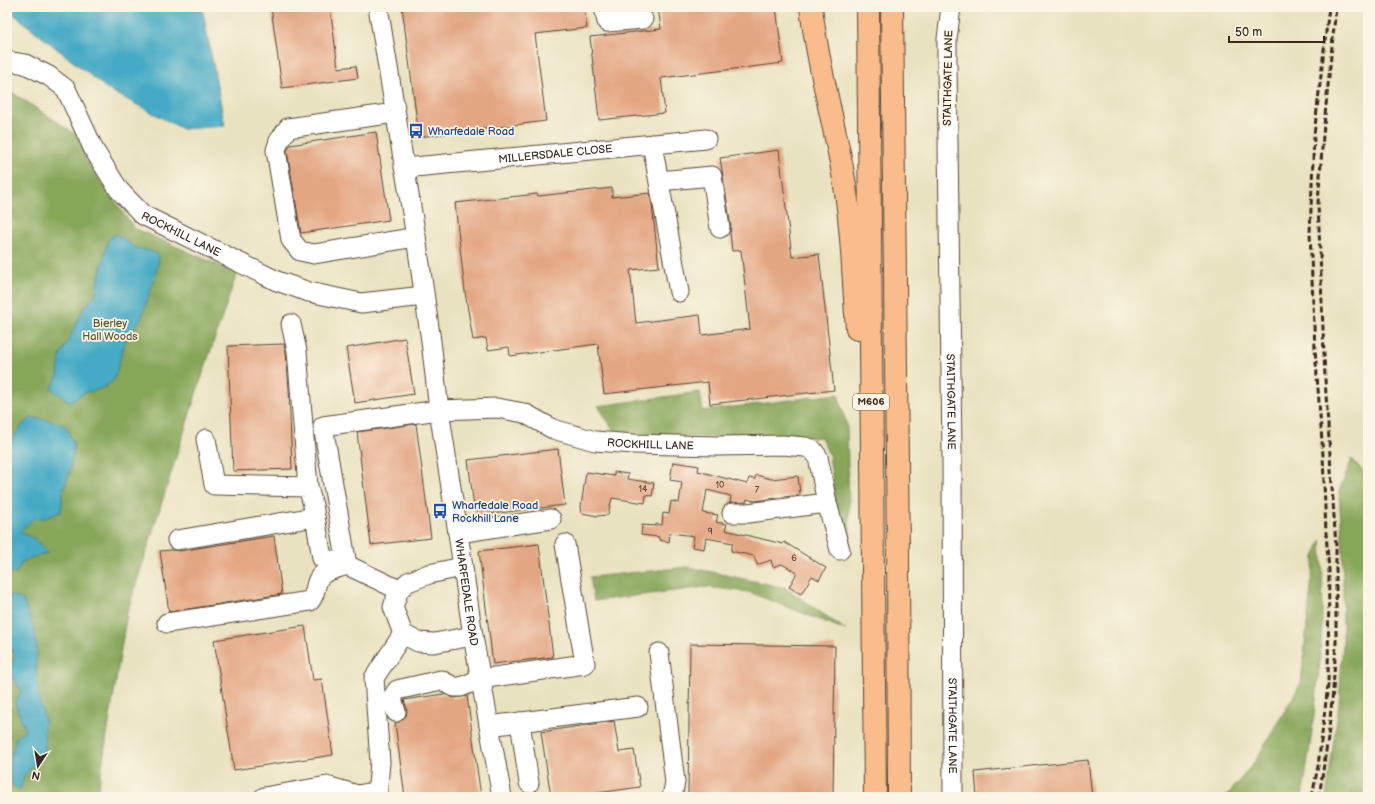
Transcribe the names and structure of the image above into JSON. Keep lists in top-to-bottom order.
{
  "streets": {
    "highway": ["M606"],
    "street": [
      "STAITHGATE LANE",
      "MILLERSDALE CLOSE",
      "ROCKHILL LANE",
      "WHARFEDALE ROAD"
    ]
  },
  "crossings": [
    ["MILLERSDALE CLOSE", "WHARFEDALE ROAD"],
    ["ROCKHILL LANE", "WHARFEDALE ROAD"]
  ],
  "parks": ["Bierley Hall Woods"],
  "places": {
    "bus stop": ["Wharfedale Road", "Wharfedale Road Rockhill Lane"]
  },
  "house_numbers": [
    "10",
    "14",
    "7",
    "9",
    "6"
  ],
  "scale_bar": "50 m",
  "north": "bottom"
}
